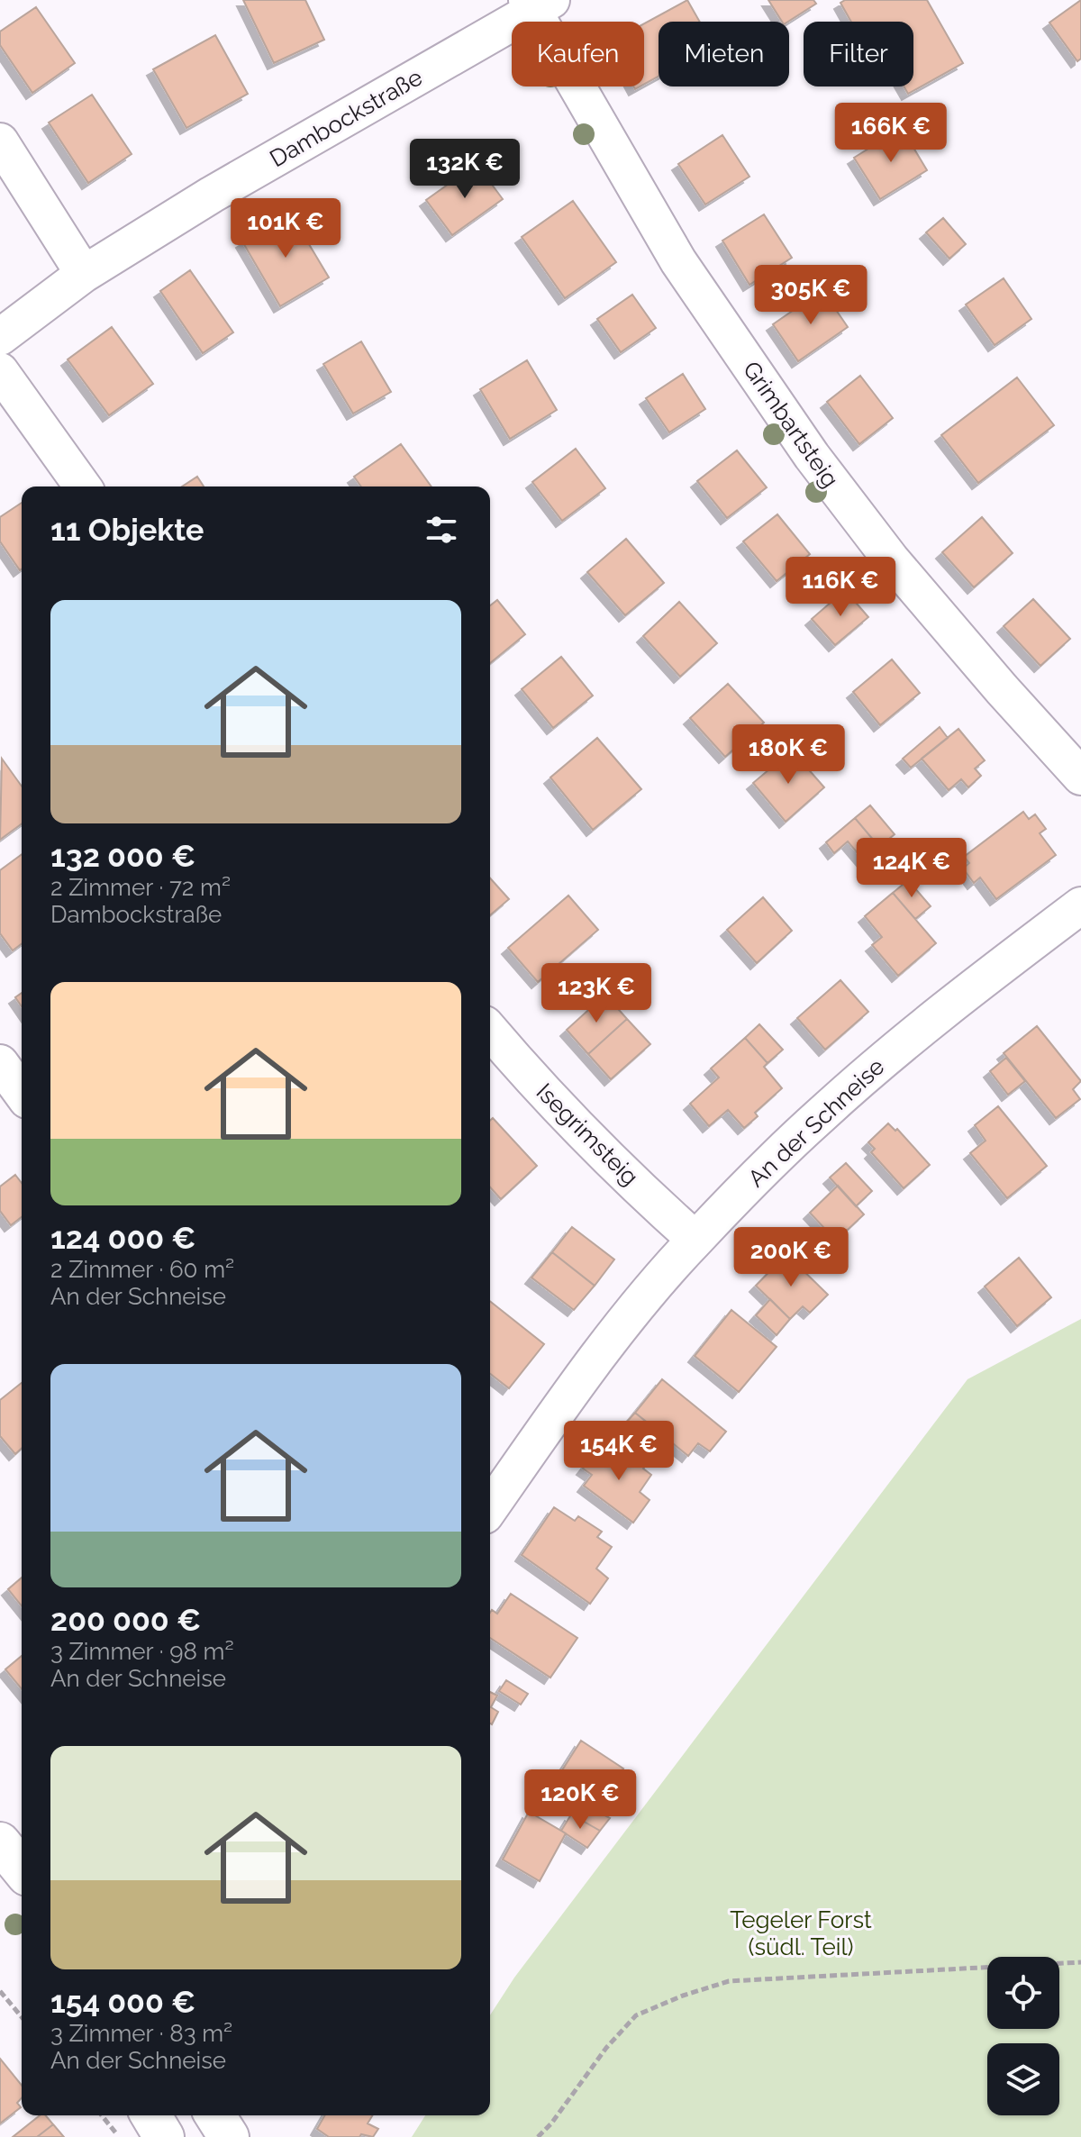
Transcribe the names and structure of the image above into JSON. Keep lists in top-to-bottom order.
{
  "streets": {
    "street": [
      "Dambockstraße",
      "Grimbartsteig",
      "An der Schneise",
      "Isegrimsteig"
    ]
  },
  "crossings": [
    ["Dambockstraße", "Grimbartsteig"],
    ["An der Schneise", "Isegrimsteig"]
  ],
  "parks": ["Tegeler Forst (südl. Teil)"],
  "page": {
    "chip": ["Kaufen", "Mieten", "Filter"],
    "price": [
      "166K €",
      "132K €",
      "101K €",
      "305K €",
      "116K €",
      "180K €",
      "124K €",
      "123K €",
      "200K €",
      "154K €",
      "120K €"
    ],
    "heading": "11 Objekte",
    "list": [
      {
        "name": "132 000 €",
        "note": "2 Zimmer · 72 m² · Dambockstraße"
      },
      {
        "name": "124 000 €",
        "note": "2 Zimmer · 60 m² · An der Schneise"
      },
      {
        "name": "200 000 €",
        "note": "3 Zimmer · 98 m² · An der Schneise"
      },
      {
        "name": "154 000 €",
        "note": "3 Zimmer · 83 m² · An der Schneise"
      }
    ]
  }
}
